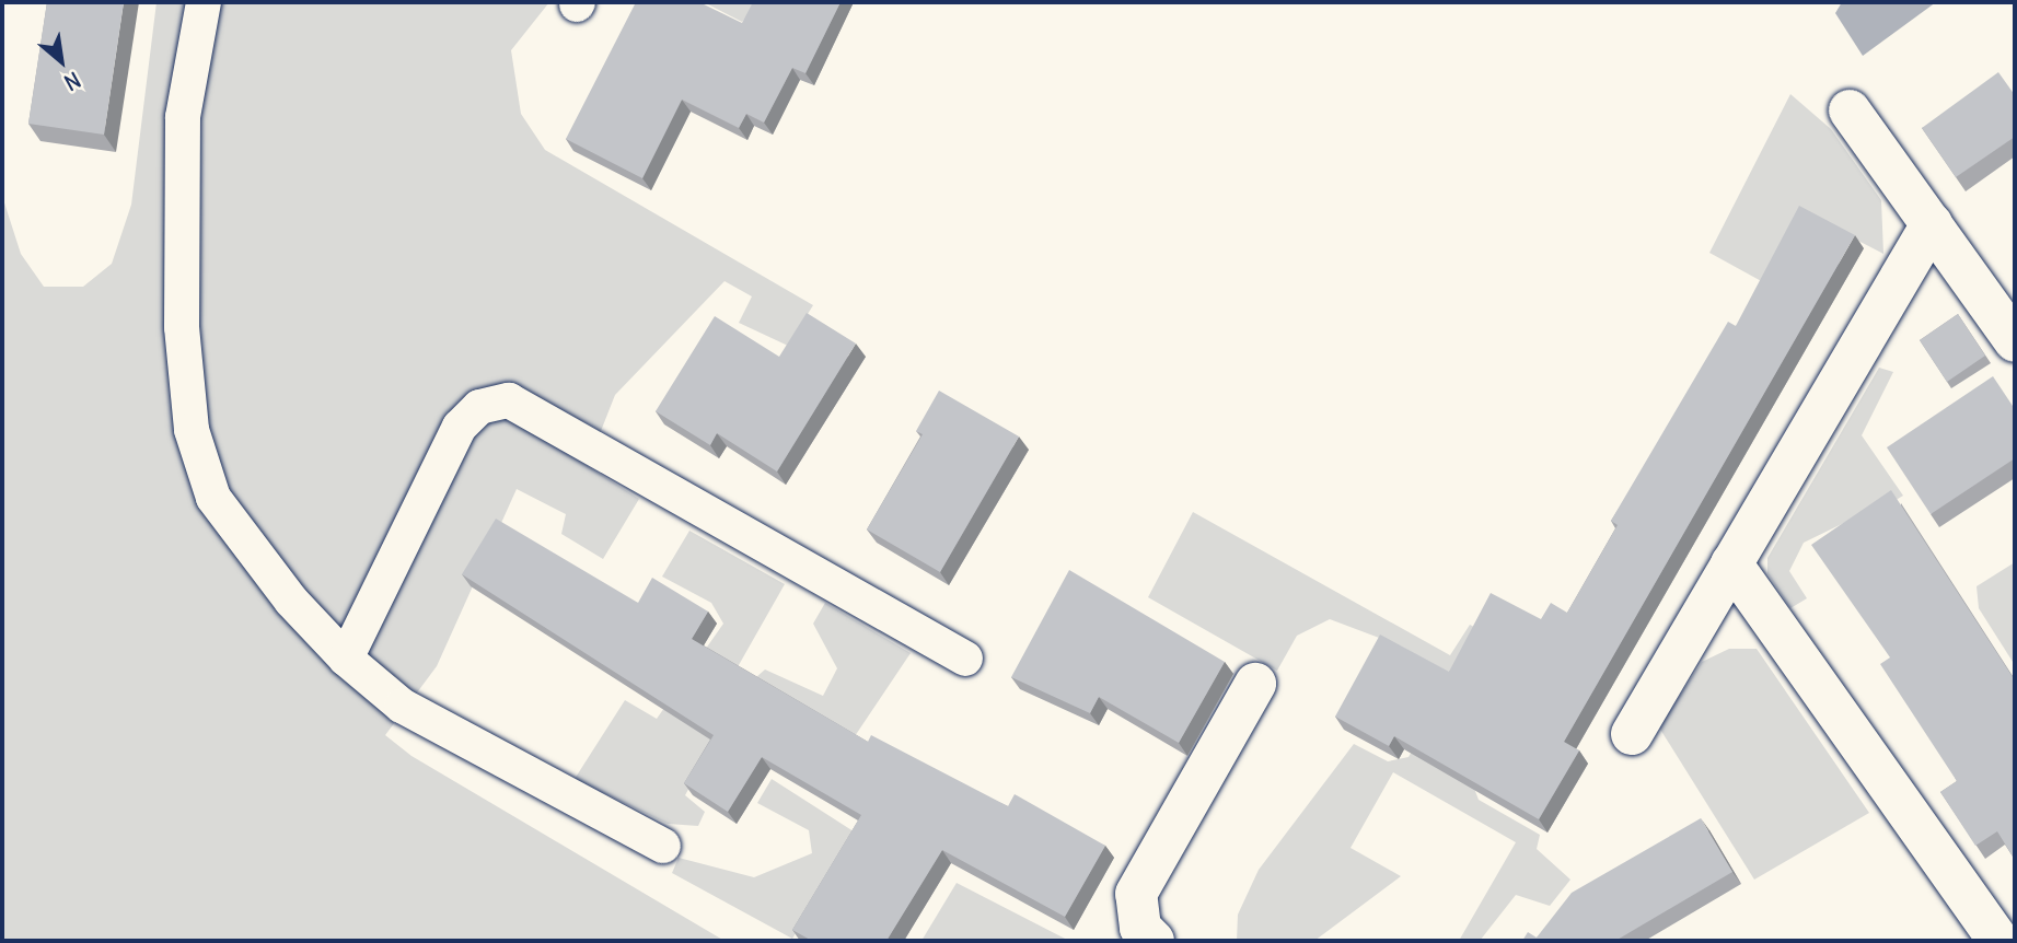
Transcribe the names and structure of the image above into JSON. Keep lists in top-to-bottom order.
{
  "north": "bottom right"
}
